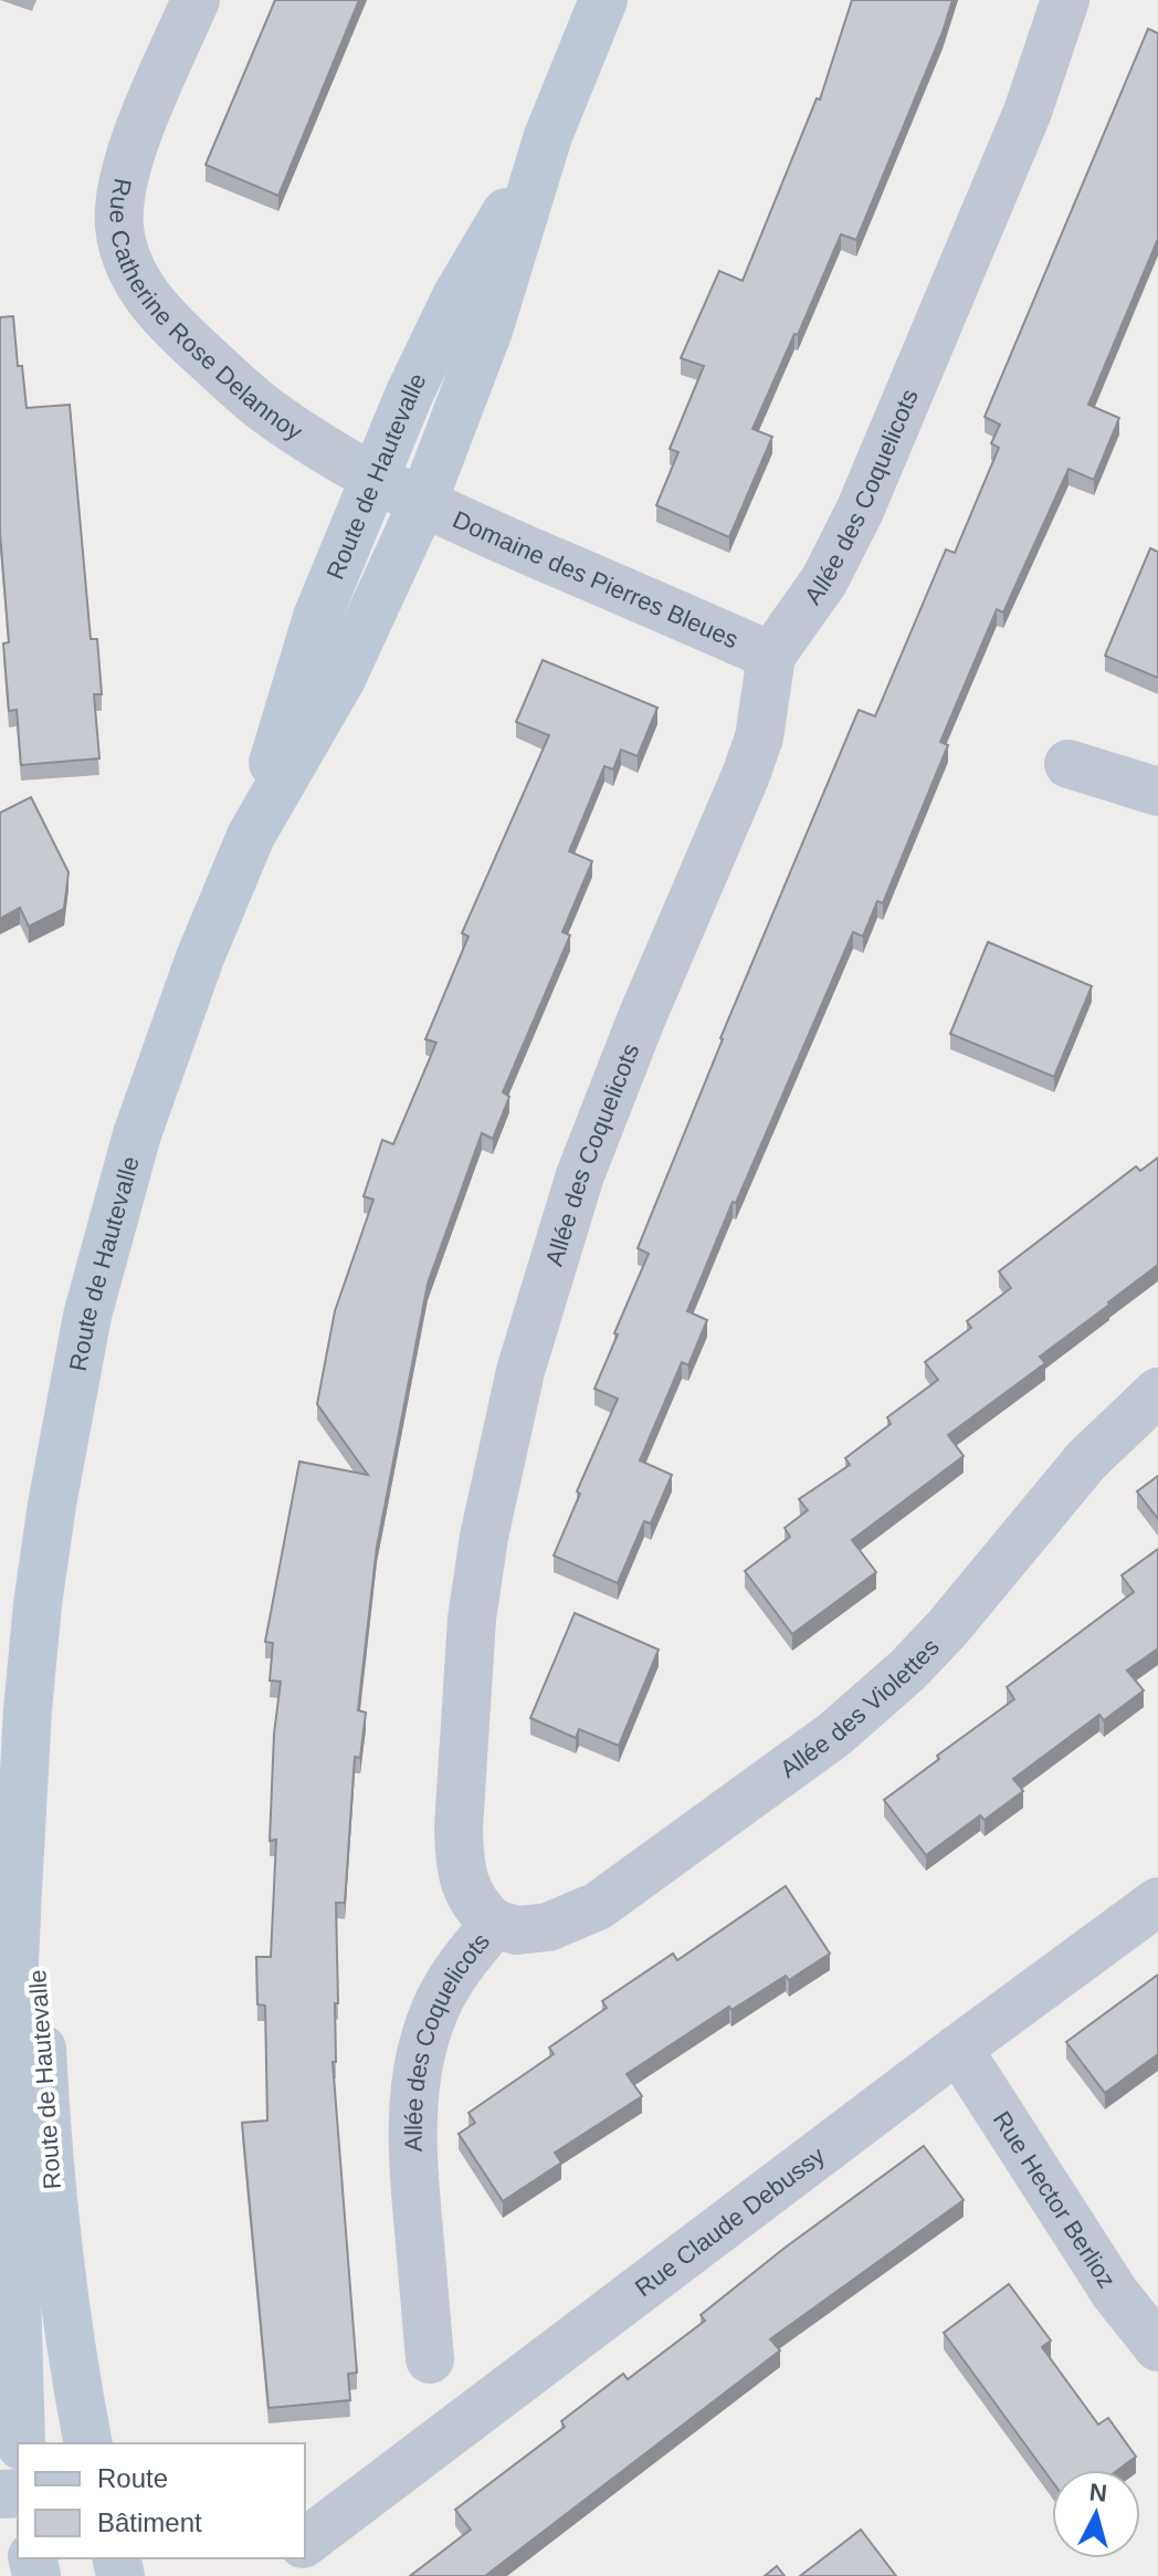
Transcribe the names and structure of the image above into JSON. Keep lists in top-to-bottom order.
{
  "streets": {
    "main road": ["Route de Hautevalle"],
    "street": [
      "Rue Catherine Rose Delannoy",
      "Allée des Coquelicots",
      "Domaine des Pierres Bleues",
      "Allée des Violettes",
      "Rue Hector Berlioz",
      "Rue Claude Debussy"
    ]
  },
  "crossings": [
    ["Rue Catherine Rose Delannoy", "Route de Hautevalle"],
    ["Rue Catherine Rose Delannoy", "Domaine des Pierres Bleues"],
    ["Route de Hautevalle", "Domaine des Pierres Bleues"],
    ["Allée des Coquelicots", "Domaine des Pierres Bleues"],
    ["Allée des Coquelicots", "Allée des Violettes"],
    ["Rue Hector Berlioz", "Rue Claude Debussy"]
  ],
  "legend": ["Route", "Bâtiment"],
  "north": "top"
}
